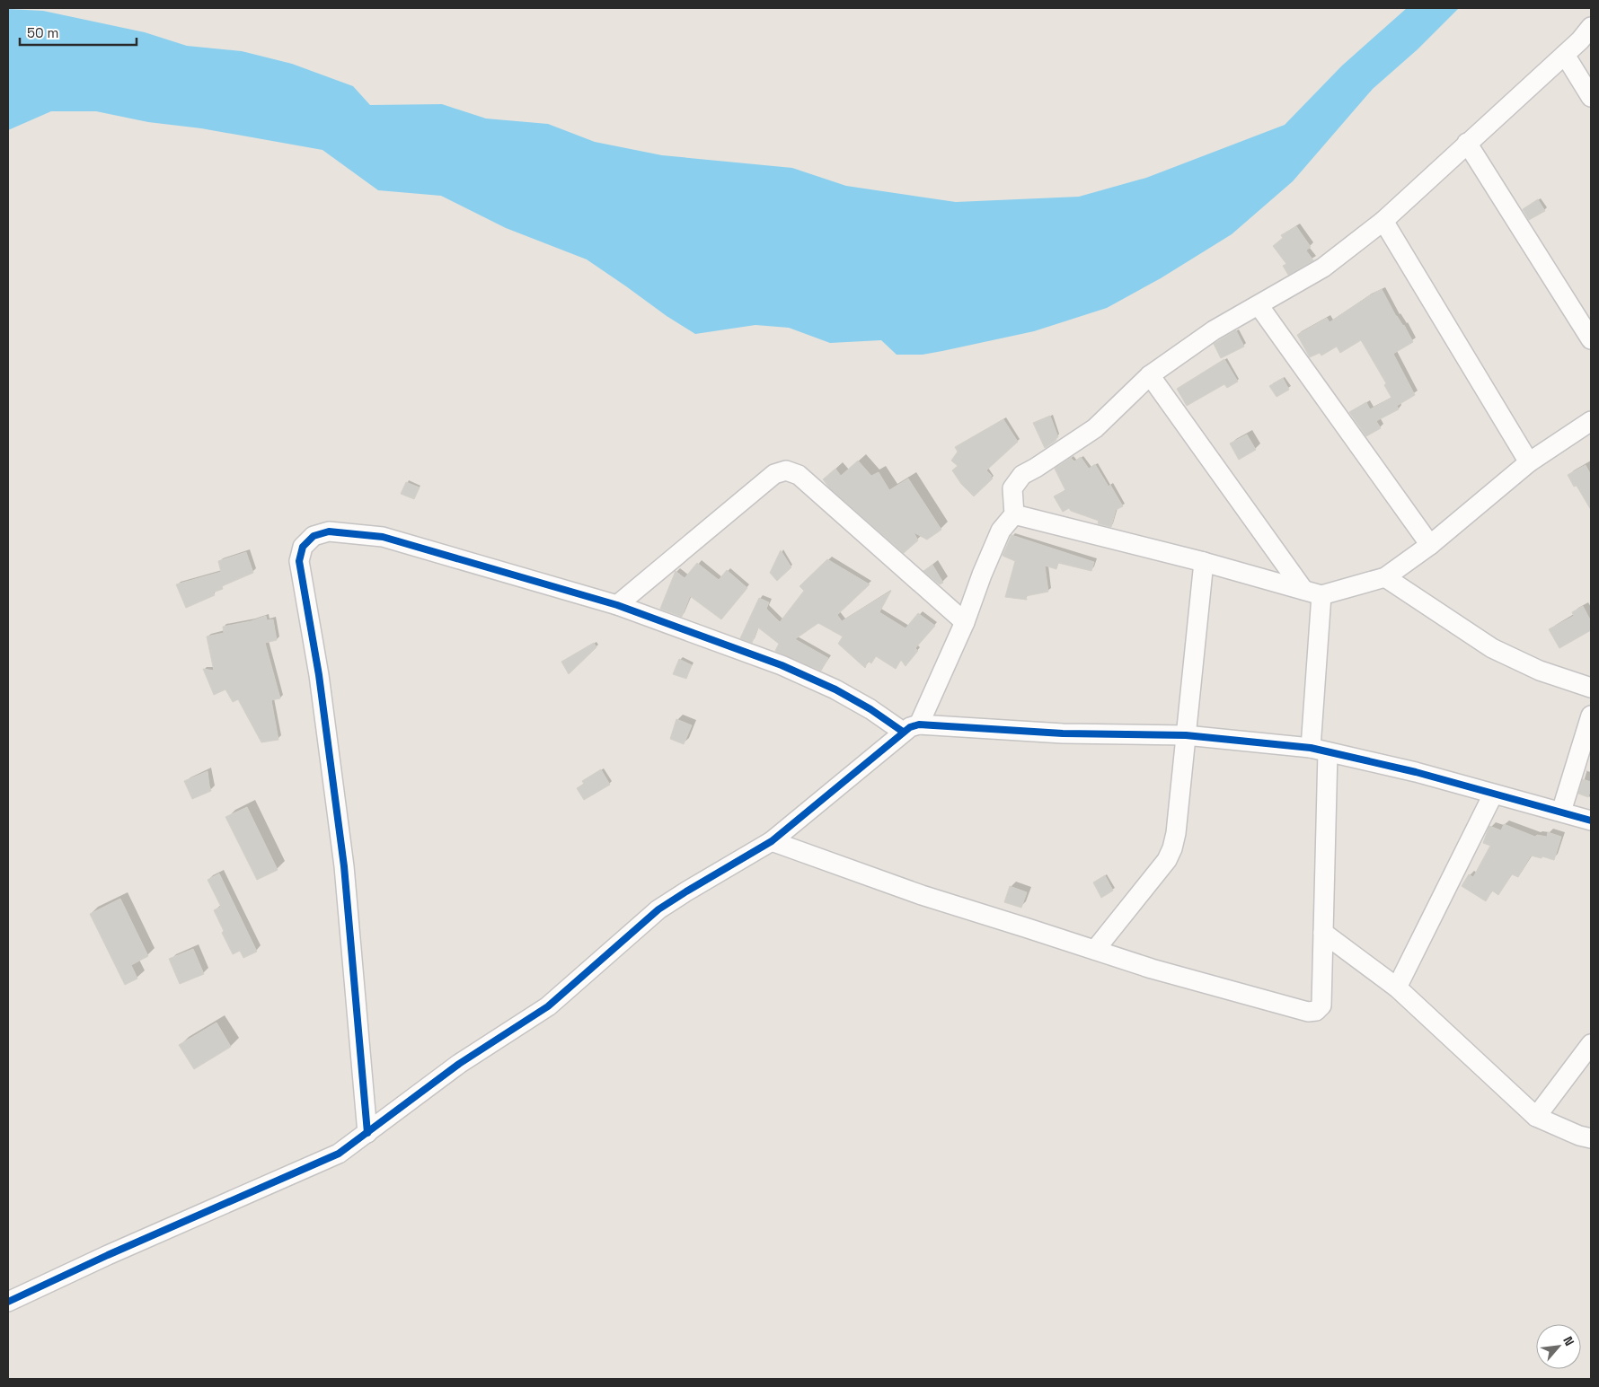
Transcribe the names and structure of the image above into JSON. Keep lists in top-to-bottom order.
{
  "scale_bar": "50 m",
  "north": "top right"
}
